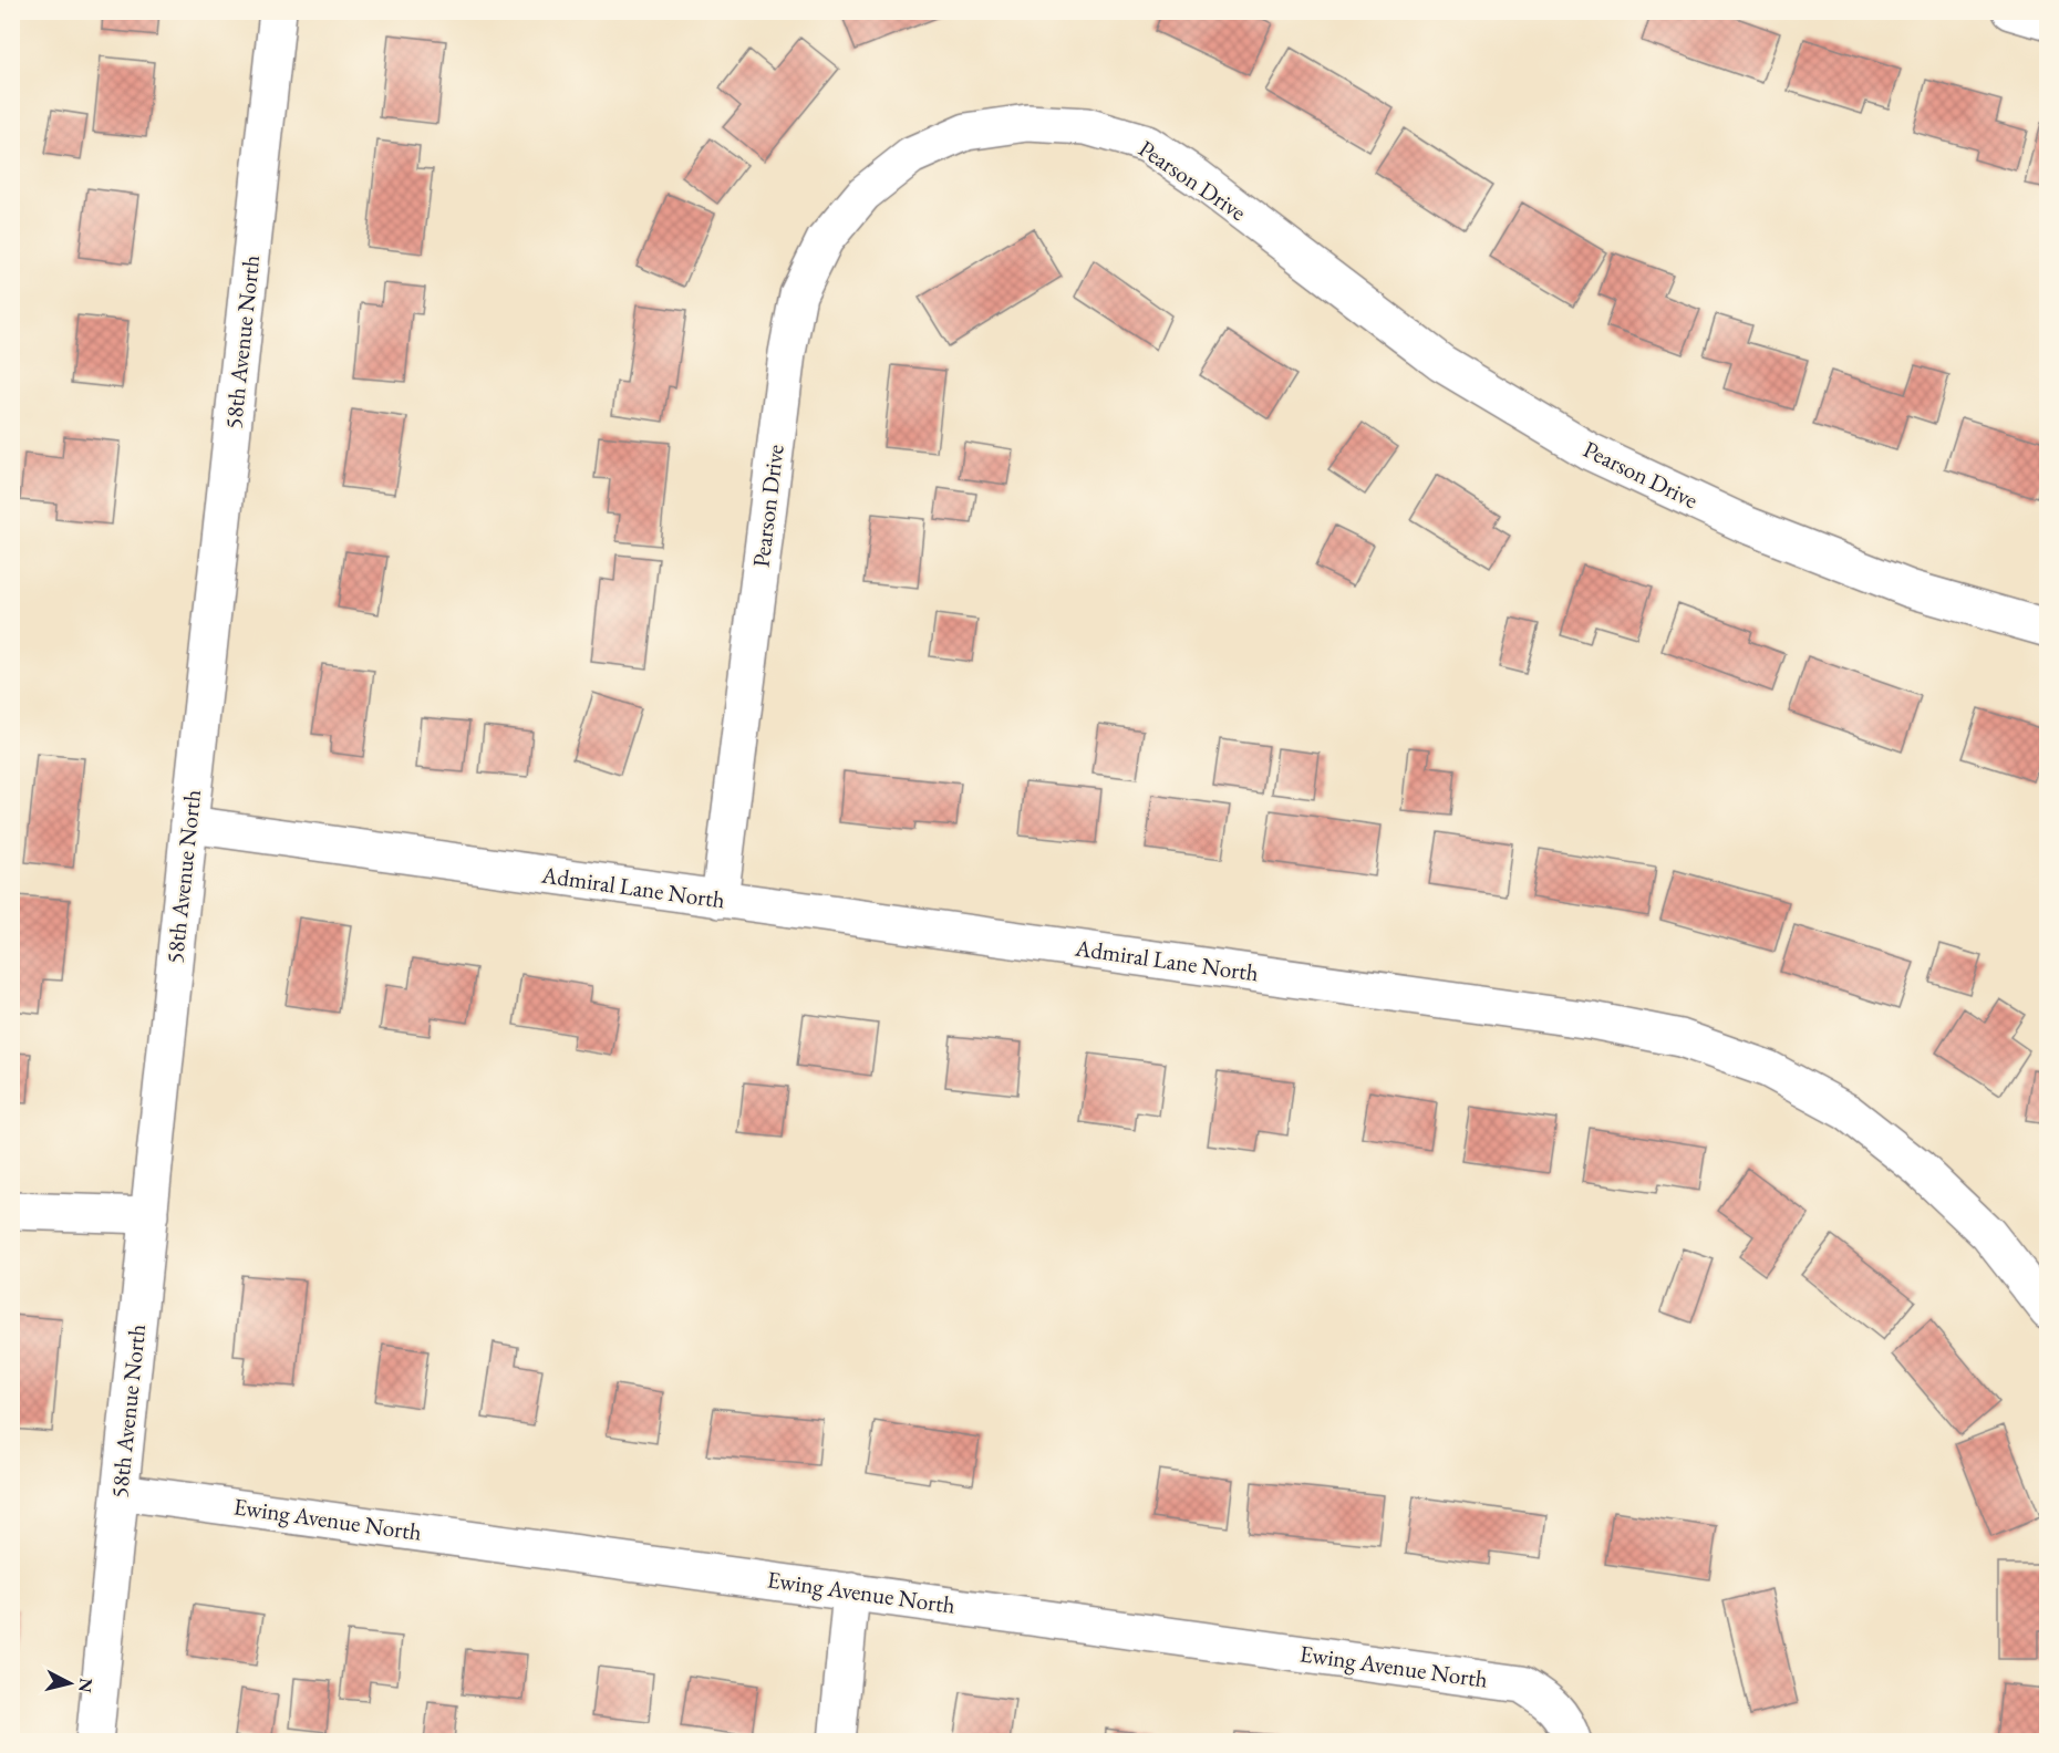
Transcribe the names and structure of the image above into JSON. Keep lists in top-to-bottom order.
{
  "streets": {
    "street": [
      "Pearson Drive",
      "58th Avenue North",
      "Admiral Lane North",
      "Ewing Avenue North"
    ]
  },
  "crossings": [
    ["Pearson Drive", "Admiral Lane North"],
    ["58th Avenue North", "Admiral Lane North"],
    ["58th Avenue North", "Ewing Avenue North"]
  ],
  "north": "right"
}
